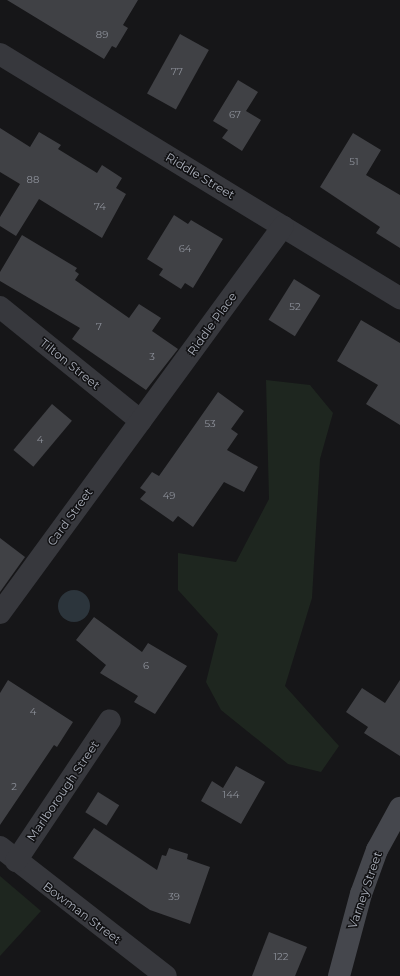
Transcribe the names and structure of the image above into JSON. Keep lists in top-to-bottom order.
{
  "streets": {
    "main road": ["Varney Street"],
    "street": [
      "Riddle Street",
      "Riddle Place",
      "Tilton Street",
      "Card Street",
      "Marlborough Street",
      "Bowman Street"
    ]
  },
  "crossings": [
    ["Riddle Street", "Riddle Place"],
    ["Riddle Place", "Tilton Street"],
    ["Riddle Place", "Card Street"],
    ["Tilton Street", "Card Street"],
    ["Marlborough Street", "Bowman Street"]
  ],
  "house_numbers": [
    "89",
    "77",
    "67",
    "51",
    "88",
    "74",
    "64",
    "52",
    "7",
    "3",
    "53",
    "4",
    "49",
    "6",
    "4",
    "2",
    "144",
    "39",
    "122"
  ]
}
